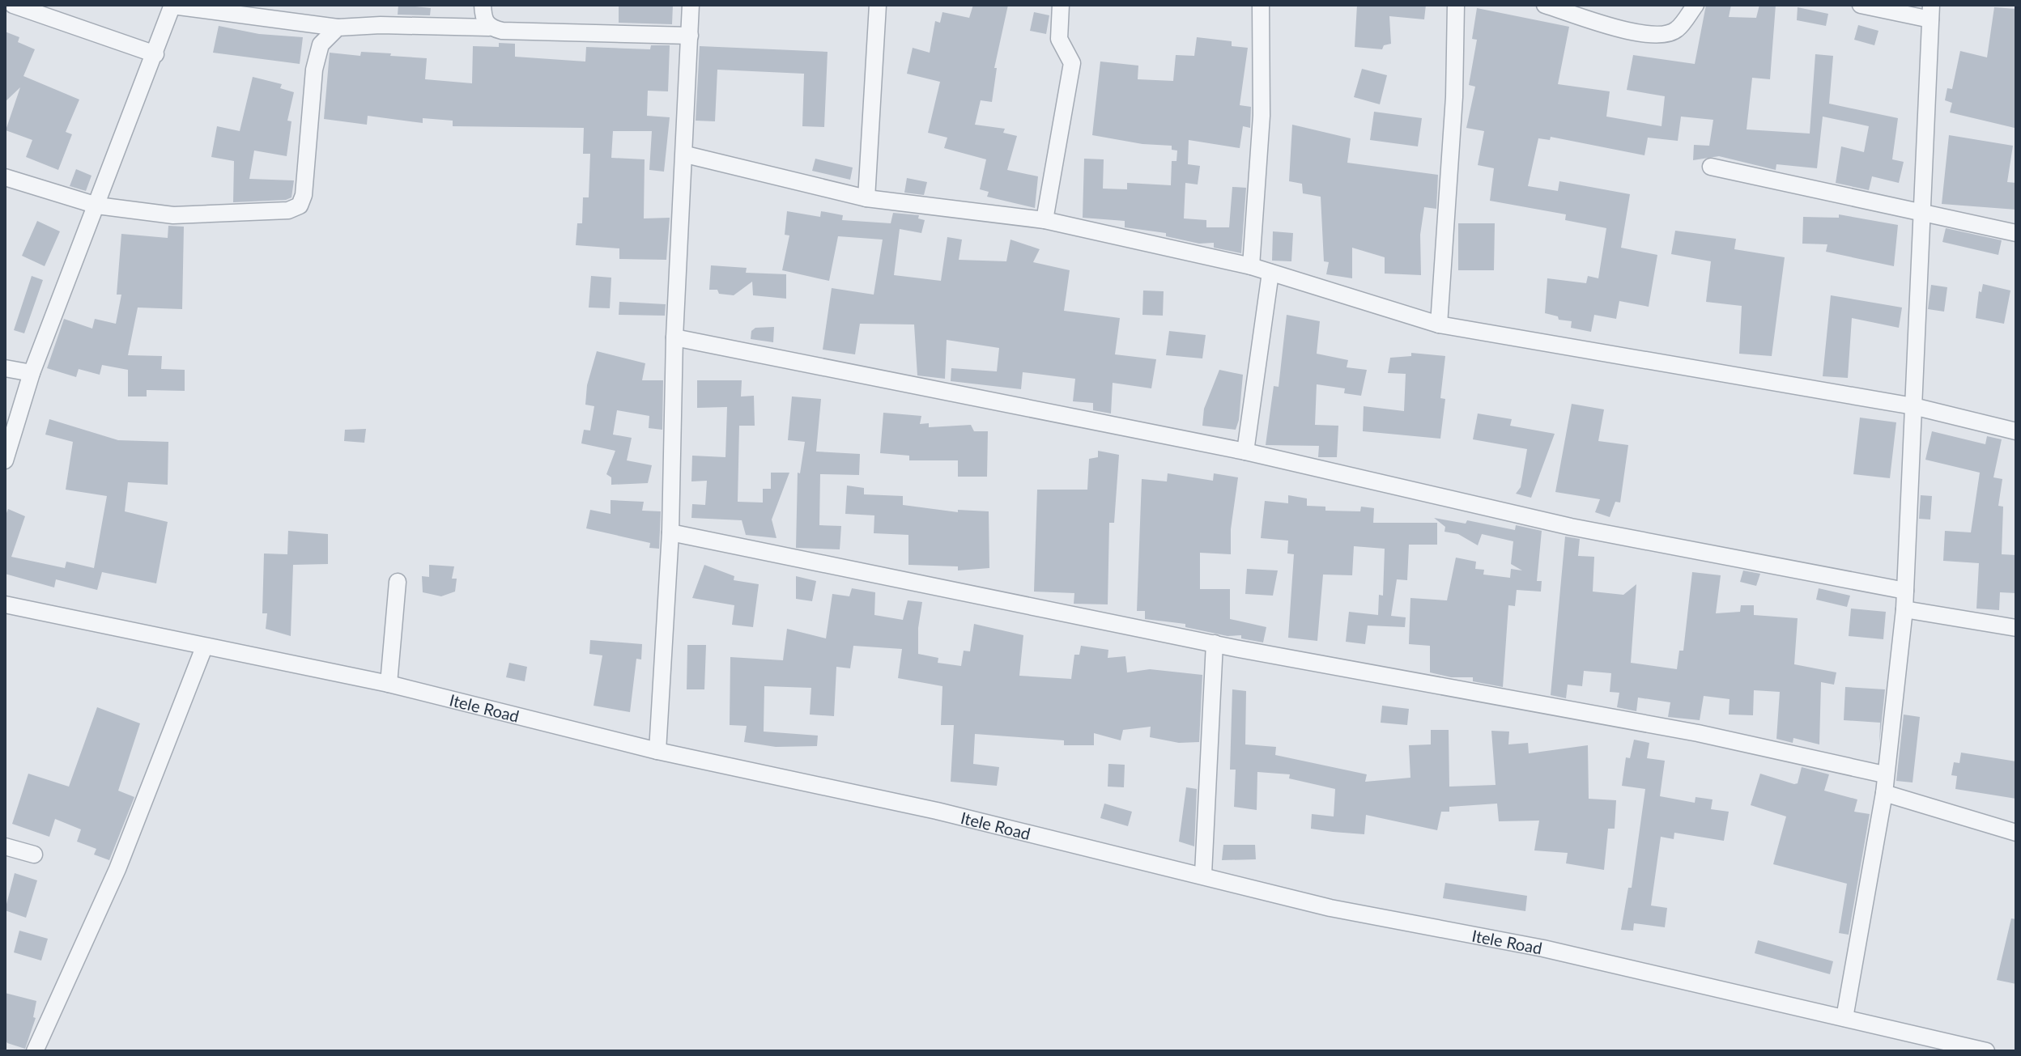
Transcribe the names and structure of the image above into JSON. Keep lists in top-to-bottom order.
{
  "streets": {
    "street": ["Itele Road"]
  }
}
